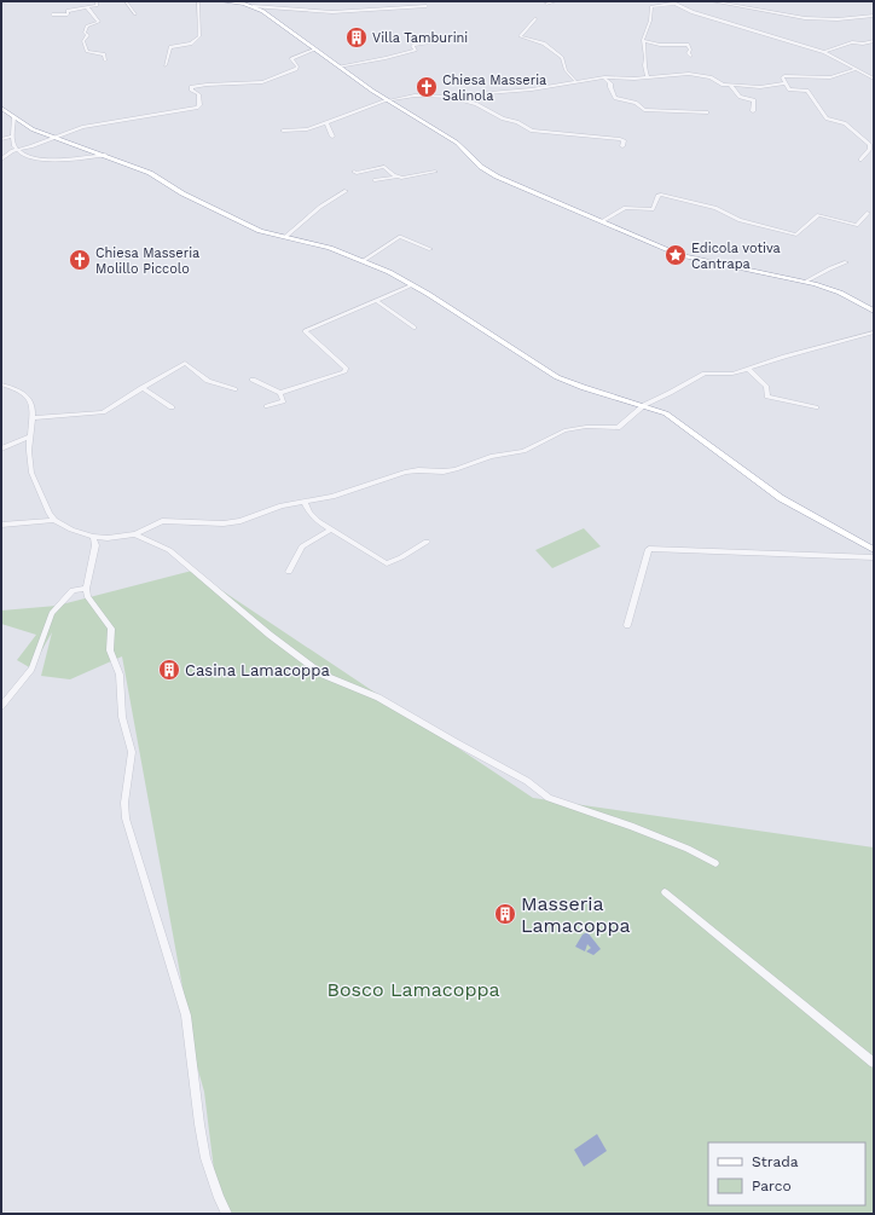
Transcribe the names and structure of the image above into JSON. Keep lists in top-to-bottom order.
{
  "parks": ["Bosco Lamacoppa"],
  "places": {
    "building": ["Villa Tamburini", "Casina Lamacoppa", "Masseria Lamacoppa"],
    "church": ["Chiesa Masseria Salinola", "Chiesa Masseria Molillo Piccolo"],
    "place": ["Edicola votiva Cantrapa"]
  },
  "legend": ["Strada", "Parco"]
}
